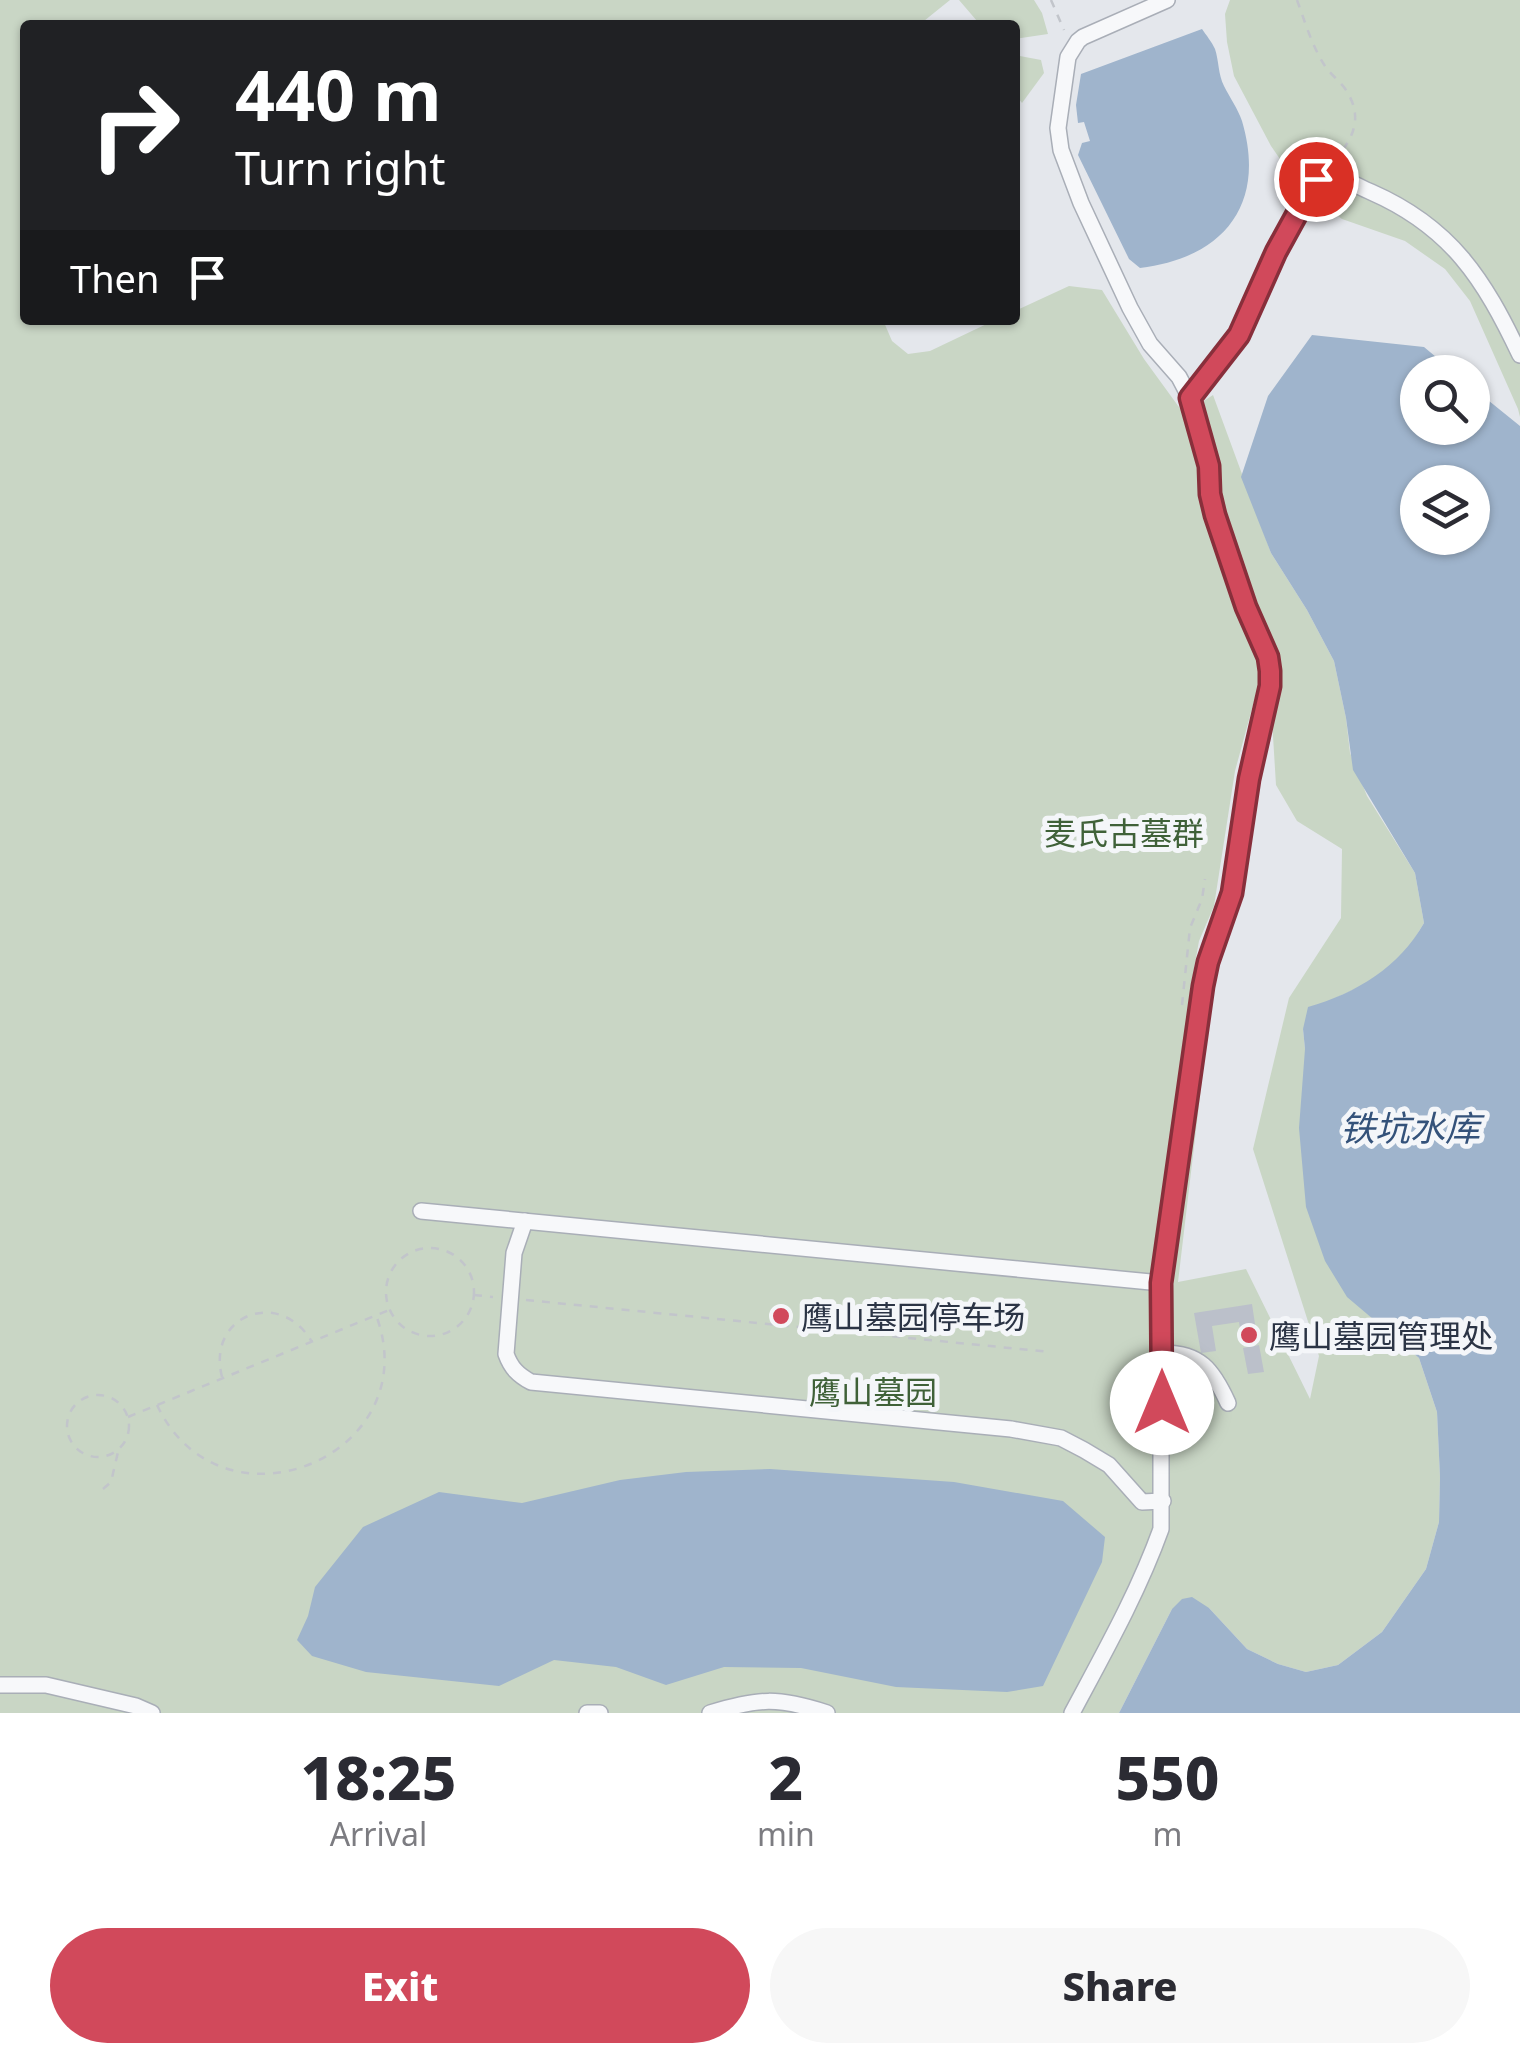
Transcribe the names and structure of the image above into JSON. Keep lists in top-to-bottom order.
{
  "water": ["铁坑水库"],
  "parks": ["麦氏古墓群", "鹰山墓园"],
  "places": ["鹰山墓园停车场", "鹰山墓园管理处"],
  "page": {
    "turn": ["440 m", "Turn right"],
    "then": "Then",
    "eta": [
      "18:25",
      "Arrival",
      "2",
      "min",
      "550",
      "m"
    ],
    "buttons": ["Exit", "Share"]
  }
}
